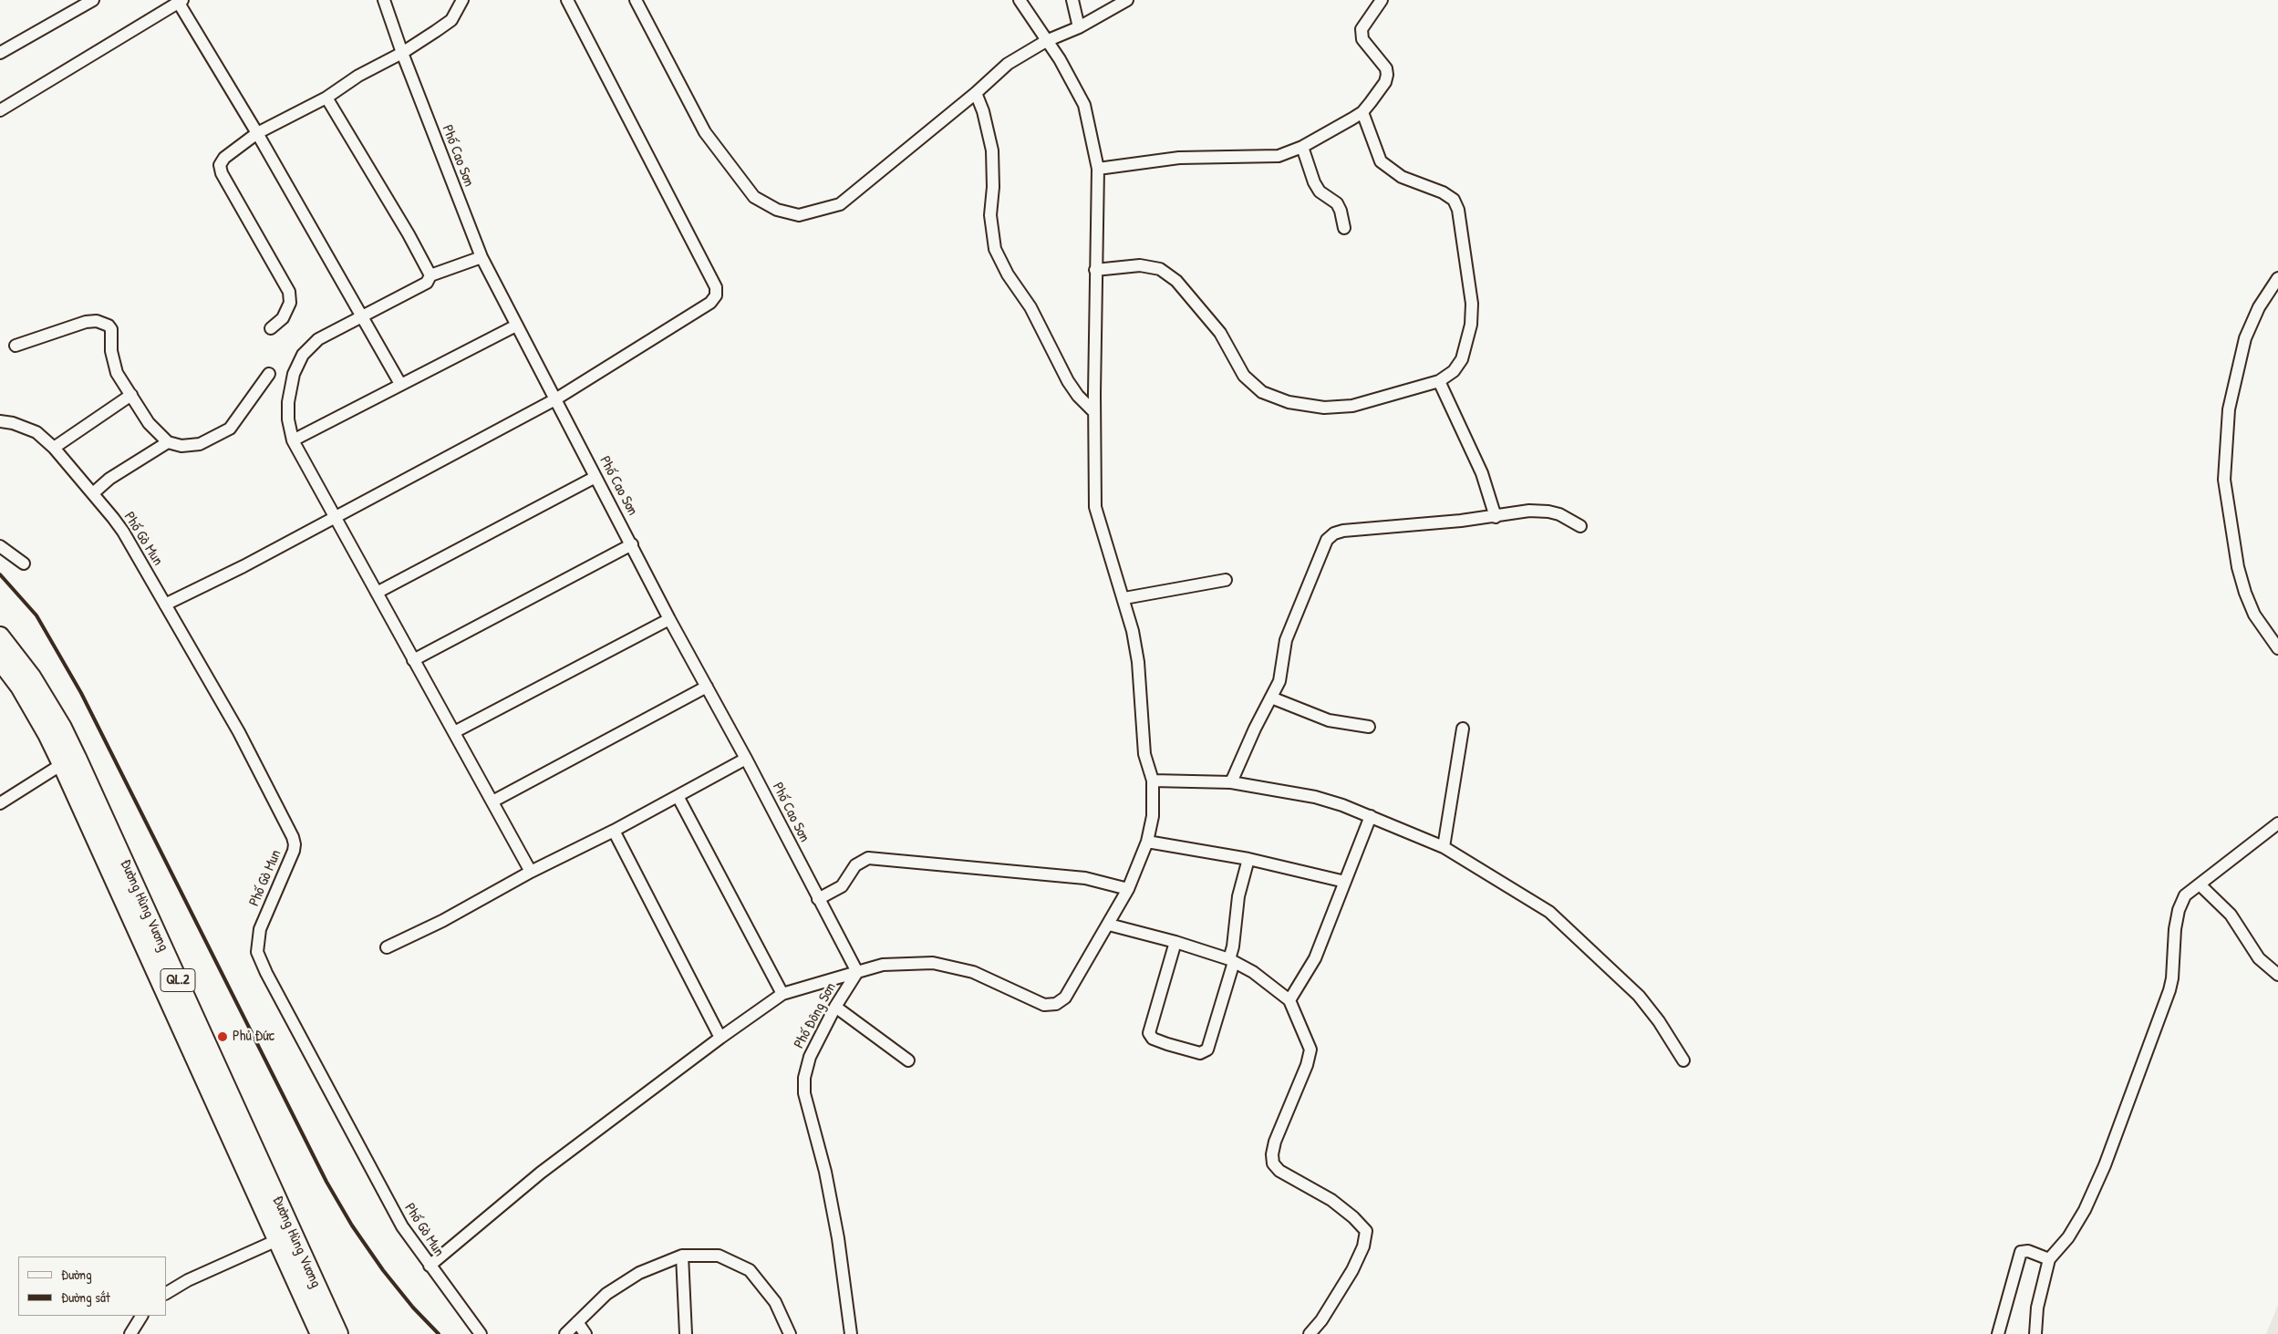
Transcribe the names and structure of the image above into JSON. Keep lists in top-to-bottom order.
{
  "streets": {
    "highway": ["Đường Hùng Vương", "QL.2"],
    "street": ["Phố Cao Sơn", "Phố Gò Mun", "Phố Đông Sơn"]
  },
  "crossings": [
    ["Phố Cao Sơn", "Phố Đông Sơn"]
  ],
  "places": ["Phủ Đức"],
  "legend": ["Đường", "Đường sắt"]
}
